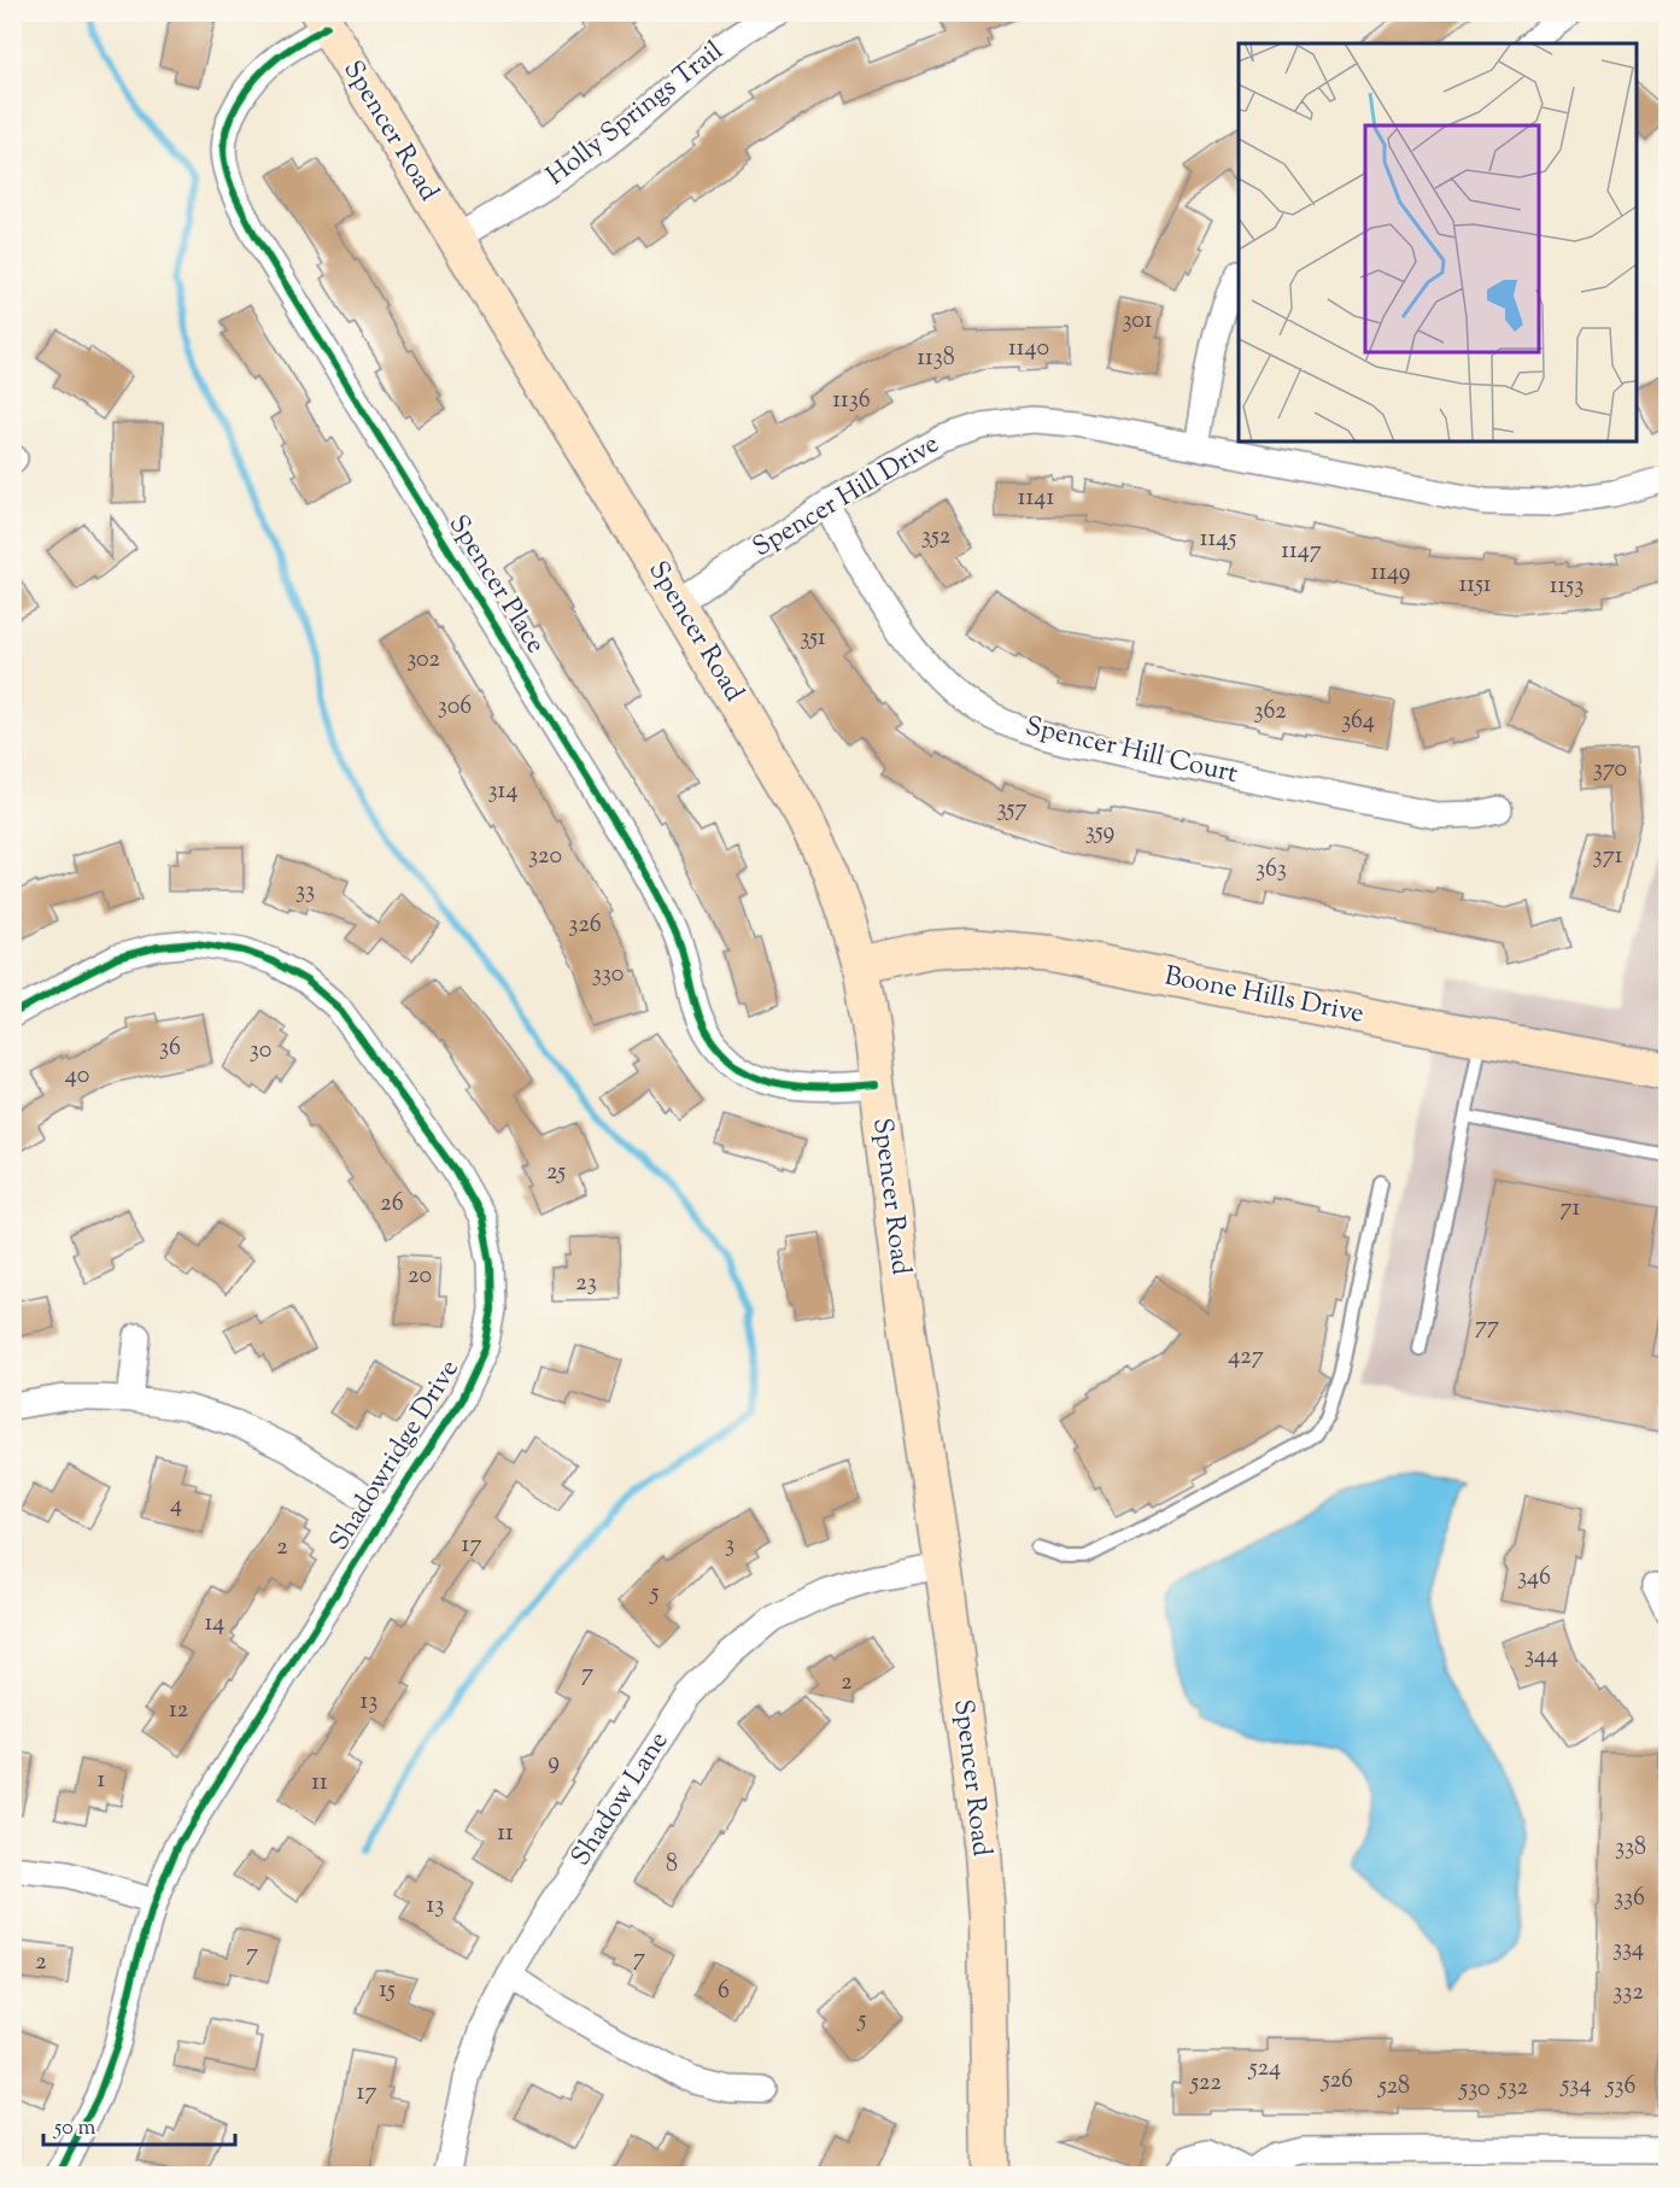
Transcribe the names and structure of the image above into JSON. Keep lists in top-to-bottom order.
{
  "streets": {
    "main road": ["Spencer Road", "Boone Hills Drive"],
    "street": [
      "Holly Springs Trail",
      "Spencer Hill Drive",
      "Spencer Place",
      "Spencer Hill Court",
      "Shadowridge Drive",
      "Shadow Lane"
    ]
  },
  "crossings": [
    ["Holly Springs Trail", "Spencer Road"],
    ["Spencer Road", "Spencer Hill Drive"],
    ["Spencer Road", "Spencer Place"],
    ["Spencer Road", "Boone Hills Drive"],
    ["Spencer Road", "Shadow Lane"],
    ["Spencer Hill Drive", "Spencer Hill Court"]
  ],
  "house_numbers": [
    "301",
    "1140",
    "1138",
    "1136",
    "1141",
    "352",
    "1145",
    "1147",
    "1149",
    "1151",
    "1153",
    "351",
    "302",
    "306",
    "362",
    "364",
    "370",
    "314",
    "357",
    "359",
    "320",
    "371",
    "363",
    "33",
    "326",
    "330",
    "36",
    "30",
    "40",
    "25",
    "26",
    "71",
    "20",
    "23",
    "77",
    "427",
    "4",
    "17",
    "3",
    "2",
    "346",
    "5",
    "14",
    "344",
    "7",
    "2",
    "13",
    "12",
    "9",
    "1",
    "11",
    "11",
    "338",
    "8",
    "336",
    "13",
    "334",
    "7",
    "7",
    "2",
    "15",
    "6",
    "332",
    "5",
    "524",
    "526",
    "522",
    "534",
    "528",
    "536",
    "532",
    "530",
    "17"
  ],
  "scale_bar": "50 m"
}
